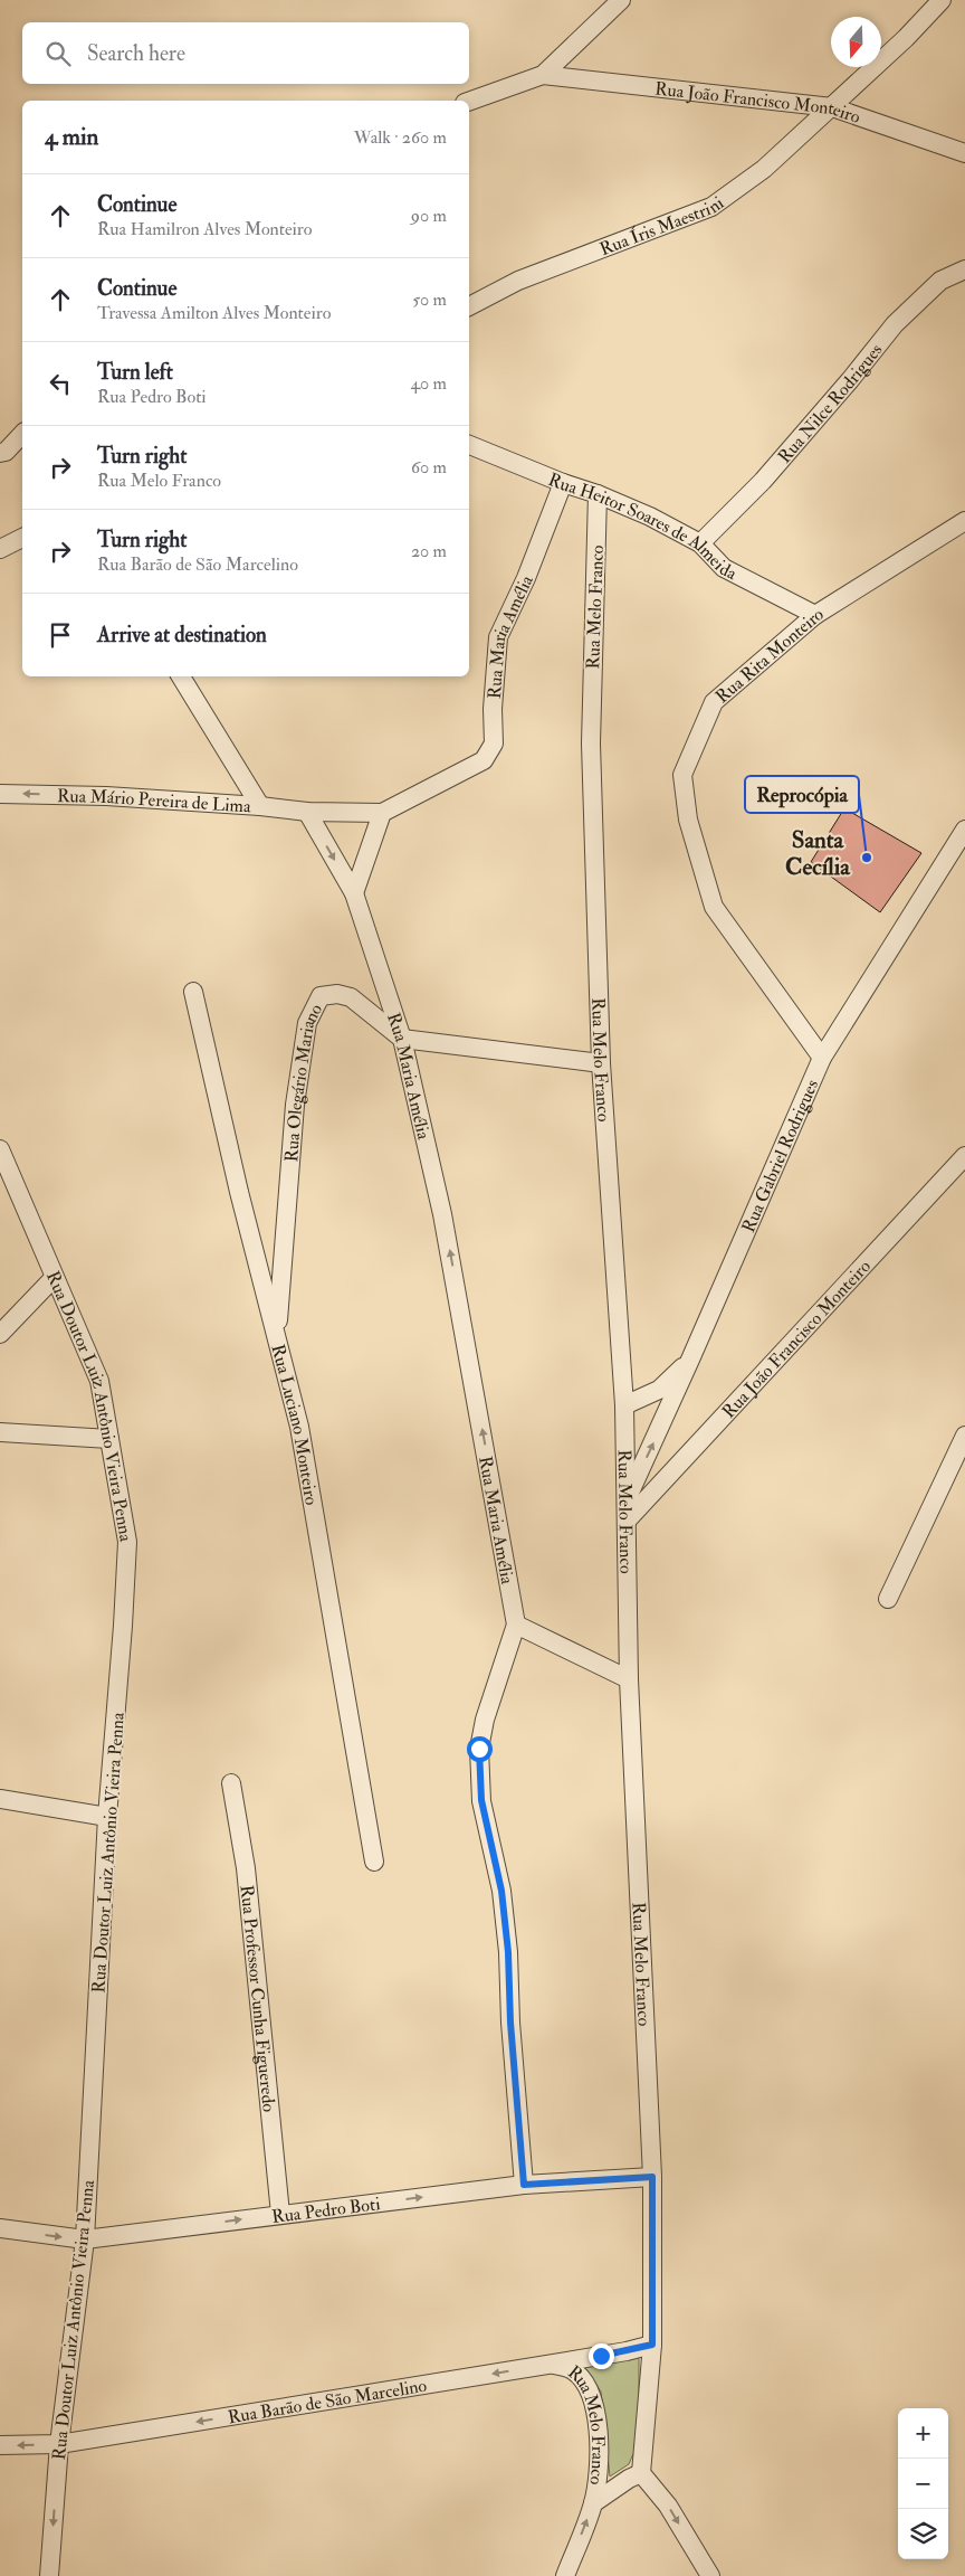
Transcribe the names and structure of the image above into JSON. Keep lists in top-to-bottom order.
{
  "streets": {
    "street": [
      "Rua João Francisco Monteiro",
      "Rua Íris Maestrini",
      "Rua Nilce Rodrigues",
      "Rua Heitor Soares de Almeida",
      "Rua Melo Franco",
      "Rua Maria Amélia",
      "Rua Rita Monteiro",
      "Rua Mário Pereira de Lima",
      "Rua Olegário Mariano",
      "Rua Gabriel Rodrigues",
      "Rua Doutor Luiz Antônio Vieira Penna",
      "Rua Luciano Monteiro",
      "Rua Professor Cunha Figueredo",
      "Rua Pedro Boti",
      "Rua Barão de São Marcelino"
    ]
  },
  "crossings": [
    ["Rua João Francisco Monteiro", "Rua Íris Maestrini"],
    ["Rua João Francisco Monteiro", "Rua Melo Franco"],
    ["Rua Nilce Rodrigues", "Rua Heitor Soares de Almeida"],
    ["Rua Heitor Soares de Almeida", "Rua Melo Franco"],
    ["Rua Heitor Soares de Almeida", "Rua Maria Amélia"],
    ["Rua Heitor Soares de Almeida", "Rua Rita Monteiro"],
    ["Rua Melo Franco", "Rua Gabriel Rodrigues"],
    ["Rua Melo Franco", "Rua Pedro Boti"],
    ["Rua Melo Franco", "Rua Barão de São Marcelino"],
    ["Rua Maria Amélia", "Rua Mário Pereira de Lima"],
    ["Rua Maria Amélia", "Rua Olegário Mariano"],
    ["Rua Rita Monteiro", "Rua Gabriel Rodrigues"],
    ["Rua Olegário Mariano", "Rua Luciano Monteiro"],
    ["Rua Doutor Luiz Antônio Vieira Penna", "Rua Pedro Boti"],
    ["Rua Doutor Luiz Antônio Vieira Penna", "Rua Barão de São Marcelino"],
    ["Rua Professor Cunha Figueredo", "Rua Pedro Boti"]
  ],
  "one_way": [
    "Rua Maria Amélia",
    "Rua Mário Pereira de Lima",
    "Rua Pedro Boti",
    "Rua Barão de São Marcelino"
  ],
  "districts": ["Santa Cecília"],
  "places": ["Reprocópia"],
  "north": "bottom",
  "page": {
    "search": "Search here",
    "heading": ["4 min", "Walk · 260 m"],
    "list": [
      ["Continue", "Rua Hamilron Alves Monteiro", "90 m"],
      ["Continue", "Travessa Amilton Alves Monteiro", "50 m"],
      ["Turn left", "Rua Pedro Boti", "40 m"],
      ["Turn right", "Rua Melo Franco", "60 m"],
      ["Turn right", "Rua Barão de São Marcelino", "20 m"],
      "Arrive at destination"
    ],
    "map_buttons": ["+", "−"]
  }
}
